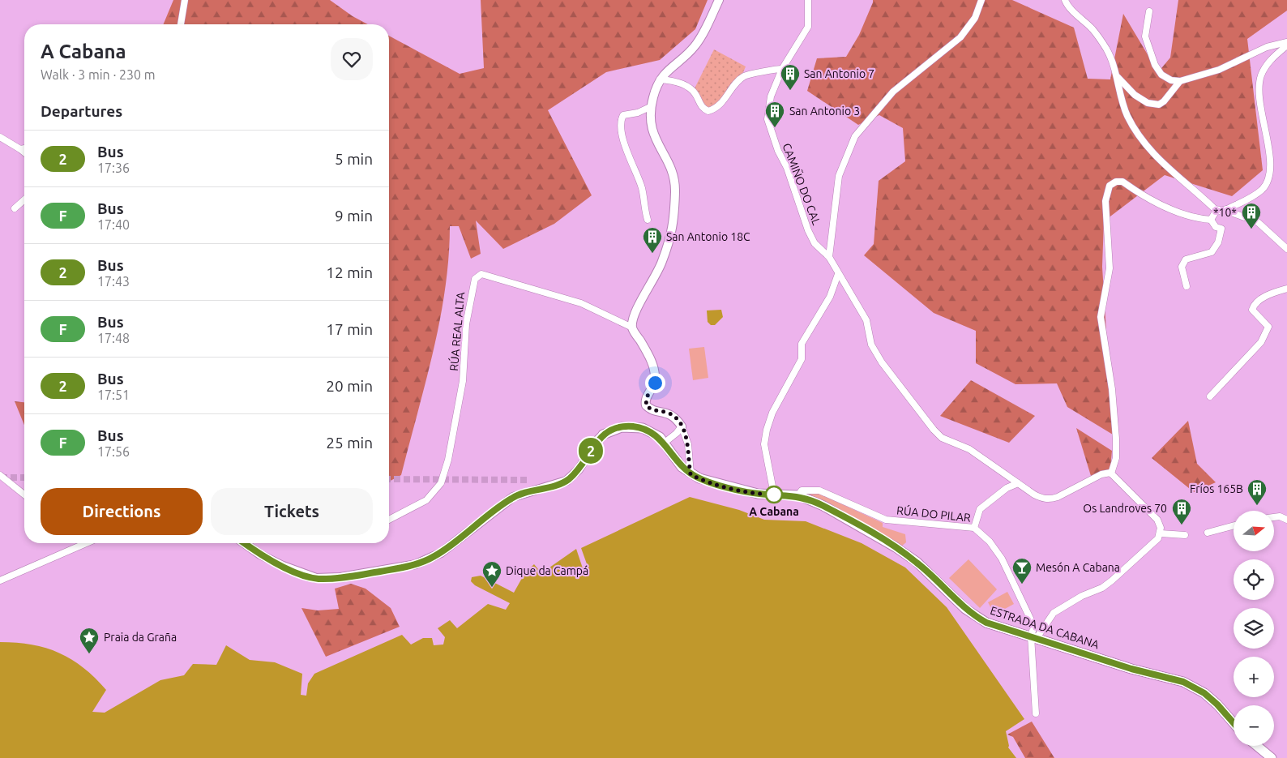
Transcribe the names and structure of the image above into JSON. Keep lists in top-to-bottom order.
{
  "streets": {
    "main road": ["ESTRADA DA CABANA"],
    "street": ["CAMIÑO DO CAL", "RÚA REAL ALTA", "RÚA DO PILAR"]
  },
  "crossings": [
    ["RÚA DO PILAR", "ESTRADA DA CABANA"]
  ],
  "places": {
    "building": [
      "San Antonio 7",
      "San Antonio 3",
      "*10*",
      "San Antonio 18C",
      "Fríos 165B",
      "Os Landroves 70"
    ],
    "other": ["A Cabana"],
    "bar": ["Mesón A Cabana"],
    "place": ["Dique da Campá", "Praia da Graña"]
  },
  "lines": ["bus line 2"],
  "north": "right",
  "page": {
    "on_map": "2",
    "heading": [
      ["A Cabana", "Walk · 3 min · 230 m"],
      "Departures"
    ],
    "list": [
      {
        "mark": "2",
        "name": "Bus",
        "note": "17:36",
        "value": "5 min"
      },
      {
        "mark": "F",
        "name": "Bus",
        "note": "17:40",
        "value": "9 min"
      },
      {
        "mark": "2",
        "name": "Bus",
        "note": "17:43",
        "value": "12 min"
      },
      {
        "mark": "F",
        "name": "Bus",
        "note": "17:48",
        "value": "17 min"
      },
      {
        "mark": "2",
        "name": "Bus",
        "note": "17:51",
        "value": "20 min"
      },
      {
        "mark": "F",
        "name": "Bus",
        "note": "17:56",
        "value": "25 min"
      }
    ],
    "buttons": ["Directions", "Tickets"],
    "map_buttons": ["+", "−"]
  }
}
